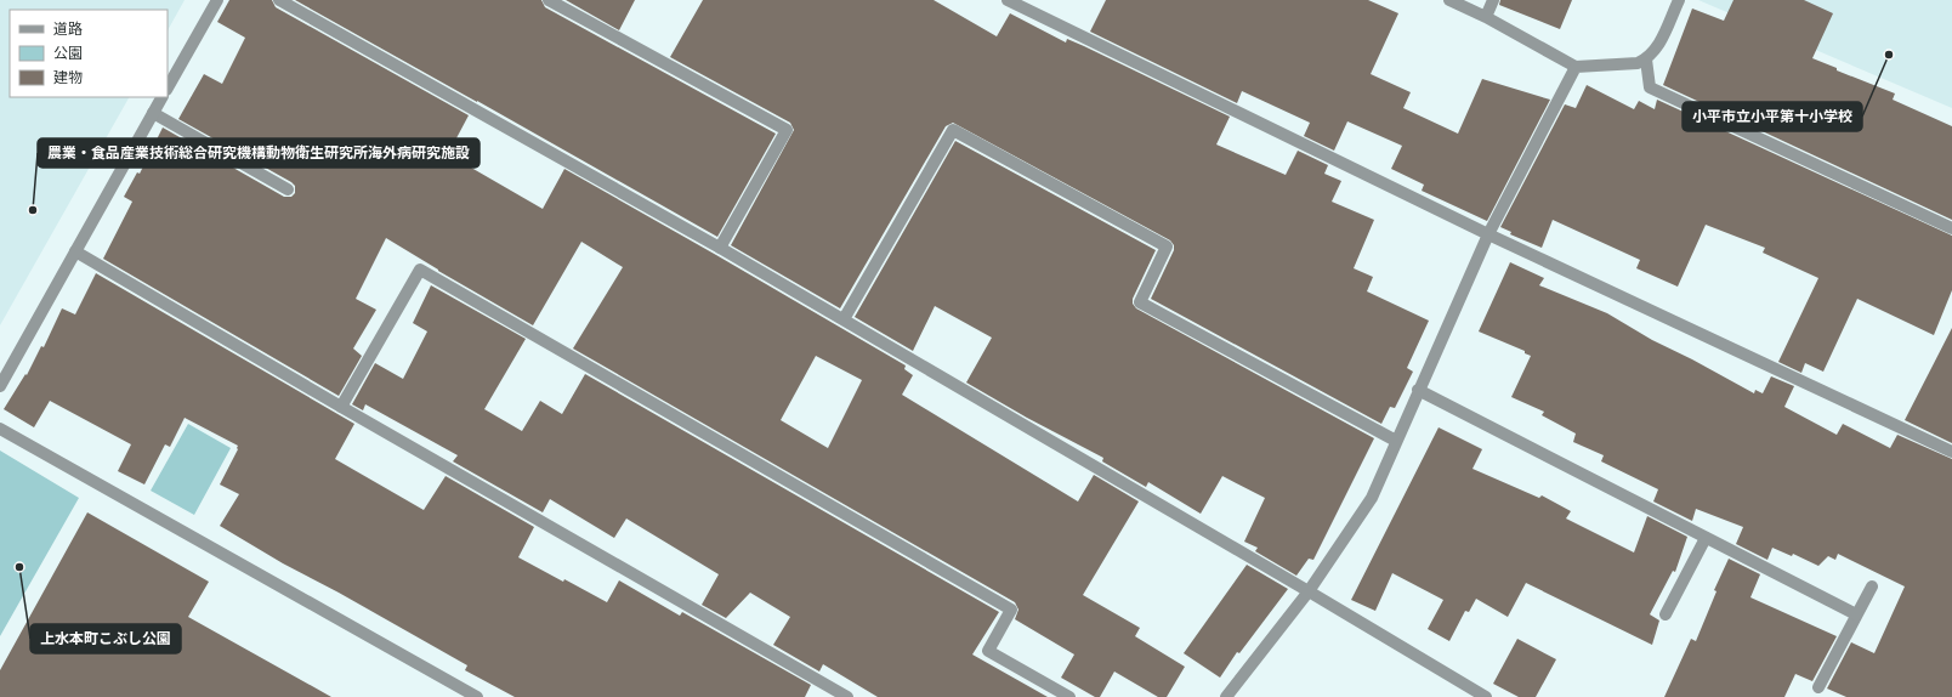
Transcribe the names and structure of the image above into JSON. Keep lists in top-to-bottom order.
{
  "places": ["小平市立小平第十小学校", "農業・食品産業技術総合研究機構動物衛生研究所海外病研究施設", "上水本町こぶし公園"],
  "legend": ["道路", "公園", "建物"]
}
